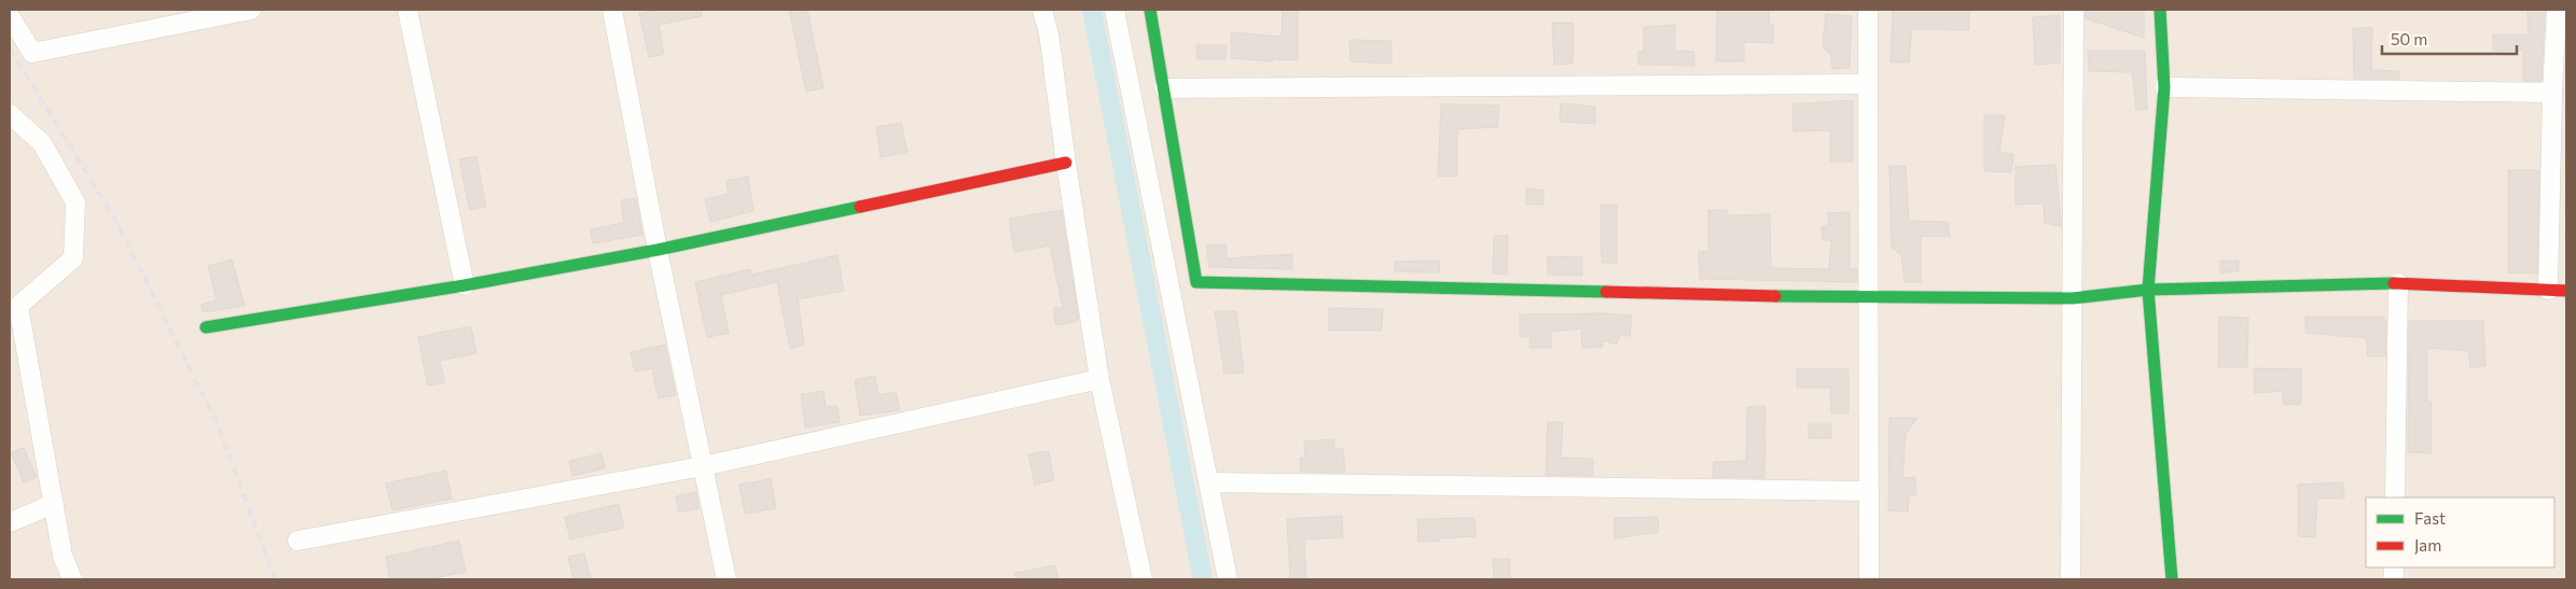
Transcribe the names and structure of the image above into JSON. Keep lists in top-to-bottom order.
{
  "legend": ["Fast", "Jam"],
  "scale_bar": "50 m"
}
